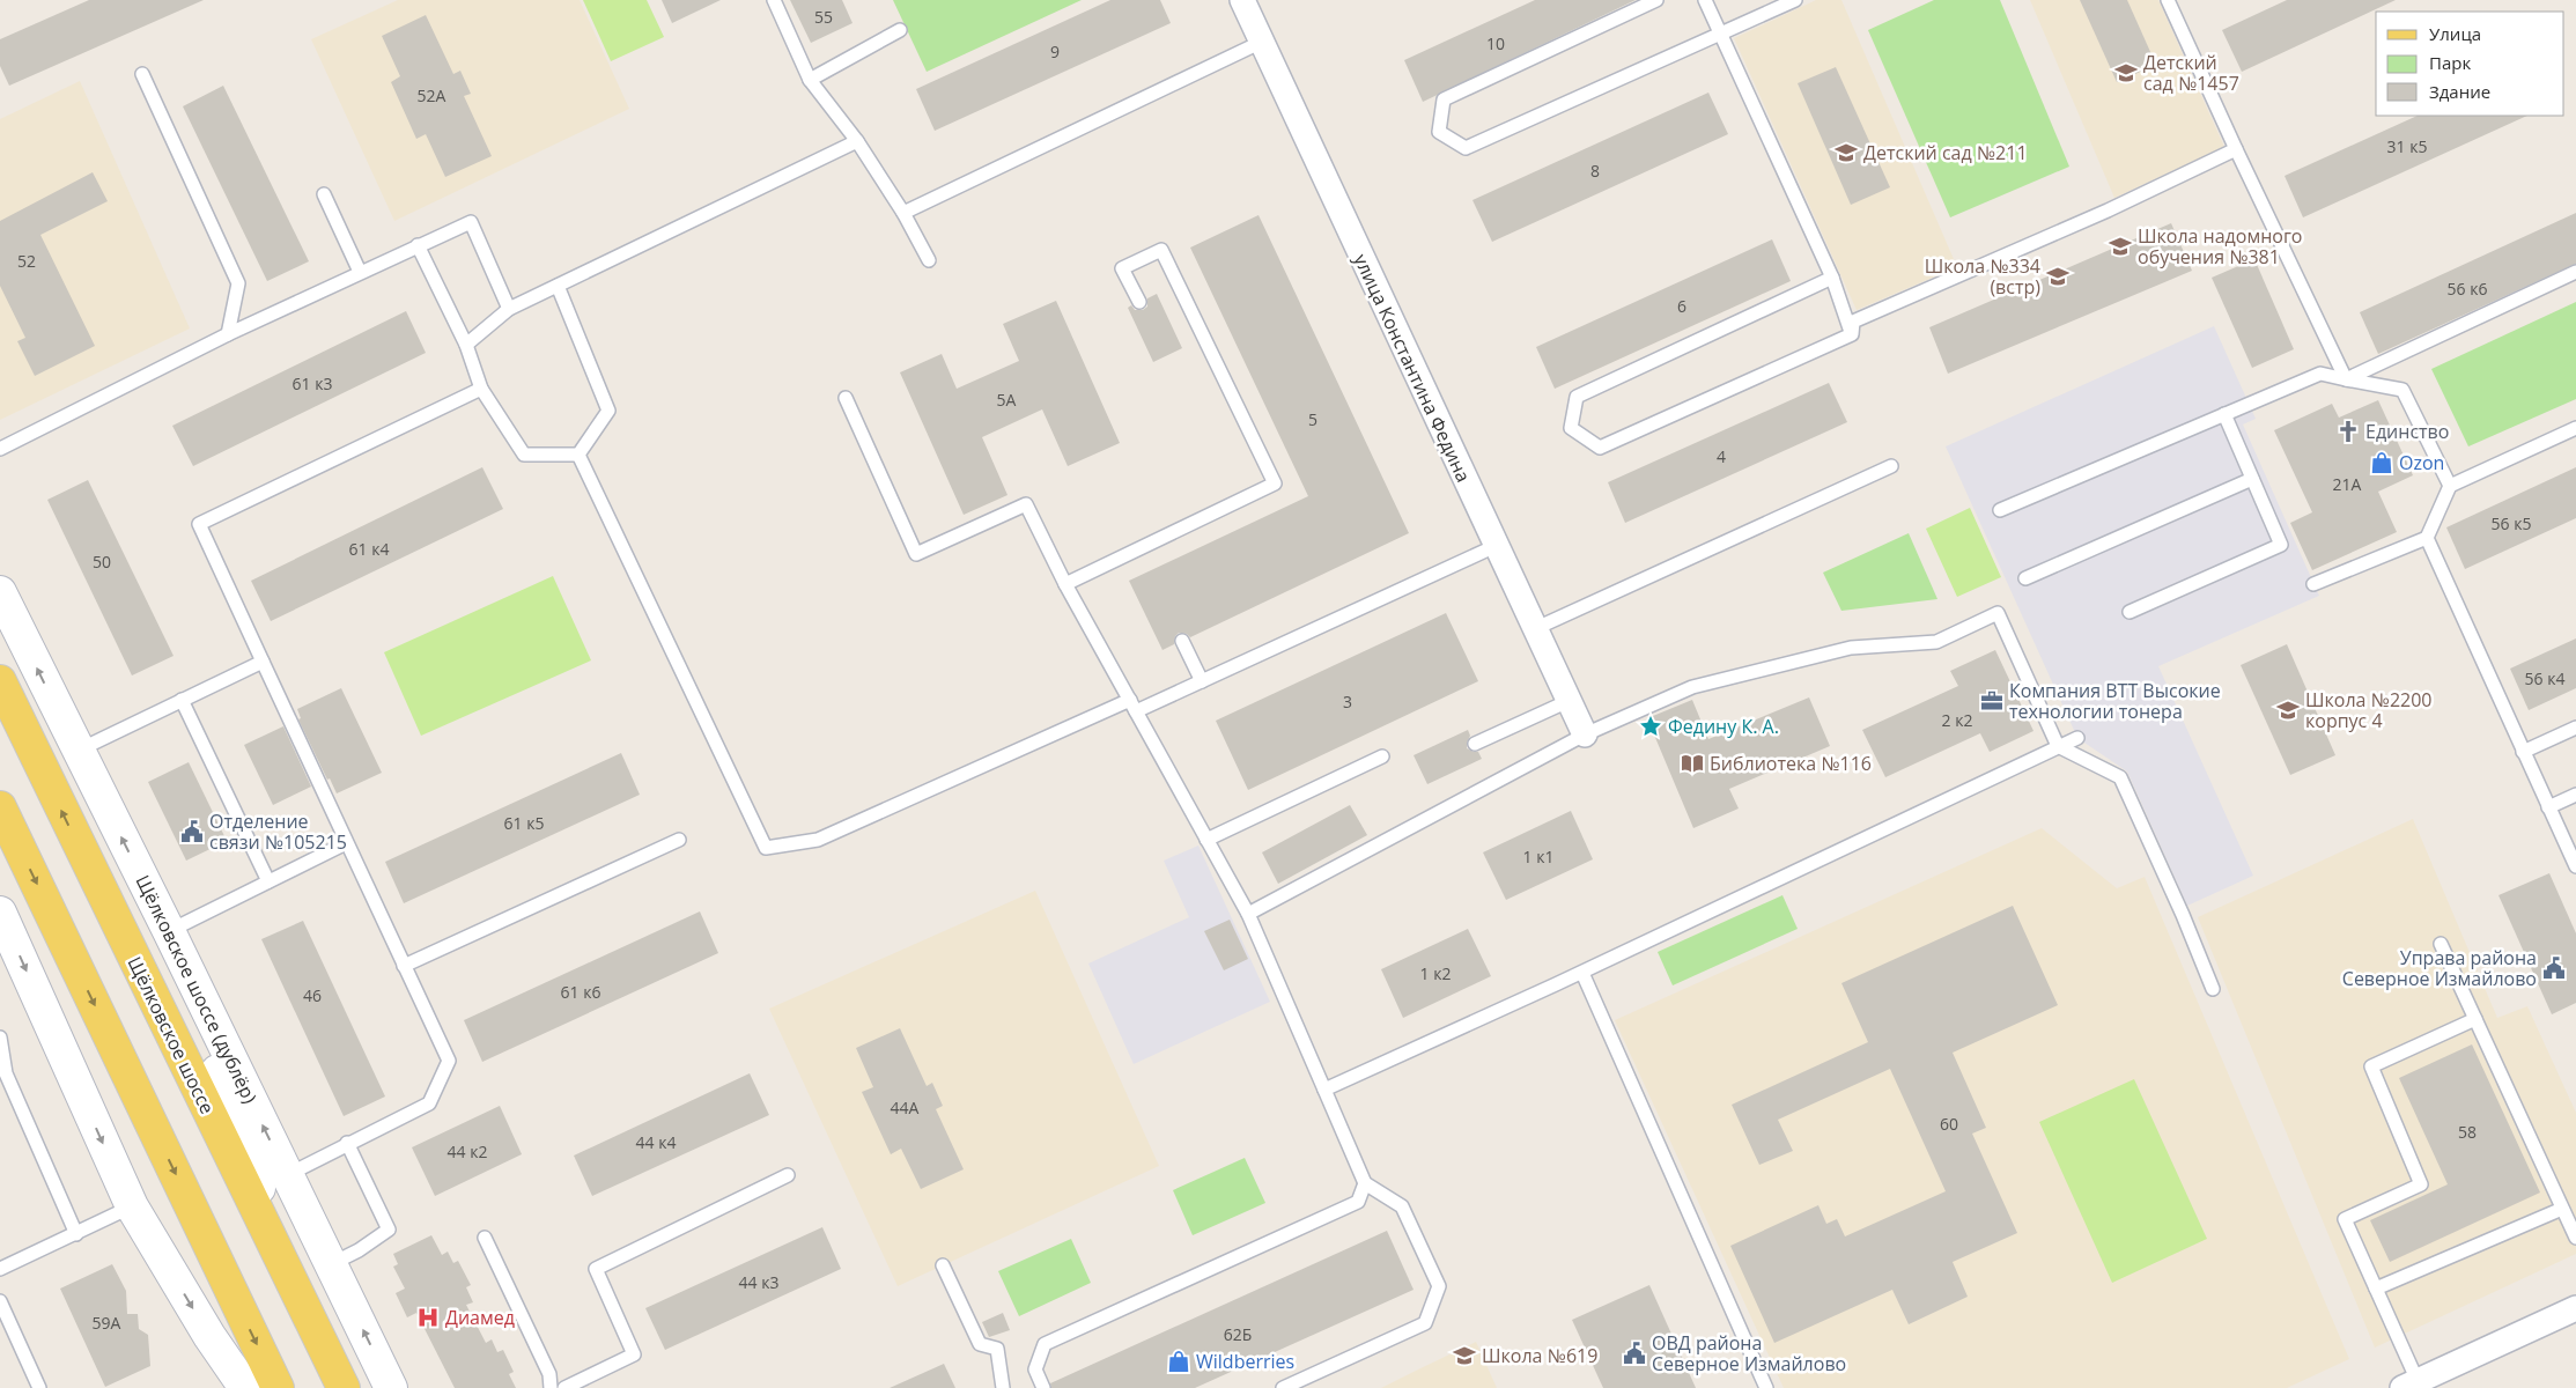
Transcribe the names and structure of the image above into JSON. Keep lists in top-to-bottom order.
{
  "streets": {
    "main road": ["Щёлковское шоссе (дублёр)", "Щёлковское шоссе"],
    "street": ["улица Константина Федина"]
  },
  "places": {
    "school or university": [
      "Детский сад №1457",
      "Детский сад №211",
      "Школа надомного обучения №381",
      "Школа №334 (встр)",
      "Школа №2200 корпус 4",
      "Школа №619"
    ],
    "church": ["Единство"],
    "shop": ["Ozon", "Wildberries"],
    "office": ["Компания ВТТ Высокие технологии тонера"],
    "place": ["Федину К. А."],
    "library": ["Библиотека №116"],
    "public building": ["Отделение связи №105215", "Управа района Северное Измайлово", "ОВД района Северное Измайлово"],
    "hospital": ["Диамед"]
  },
  "house_numbers": [
    "55",
    "10",
    "9",
    "52А",
    "31 к5",
    "8",
    "52",
    "56 к6",
    "6",
    "61 к3",
    "5А",
    "5",
    "4",
    "21А",
    "56 к5",
    "61 к4",
    "50",
    "56 к4",
    "3",
    "2 к2",
    "61 к5",
    "1 к1",
    "1 к2",
    "61 к6",
    "46",
    "44А",
    "60",
    "58",
    "44 к4",
    "44 к2",
    "44 к3",
    "59А",
    "62Б"
  ],
  "legend": ["Улица", "Парк", "Здание"]
}
